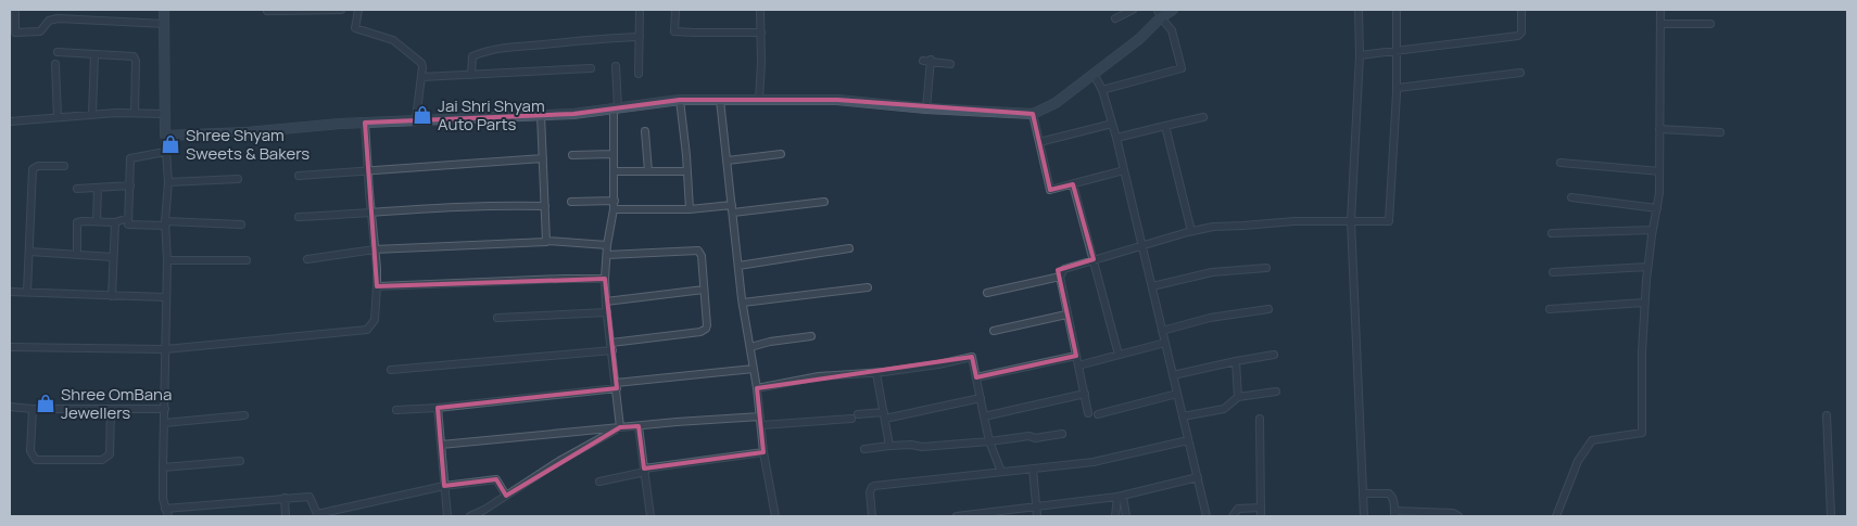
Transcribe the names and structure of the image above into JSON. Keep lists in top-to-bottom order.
{
  "places": {
    "shop": ["Jai Shri Shyam Auto Parts", "Shree Shyam Sweets & Bakers", "Shree OmBana Jewellers"]
  }
}
